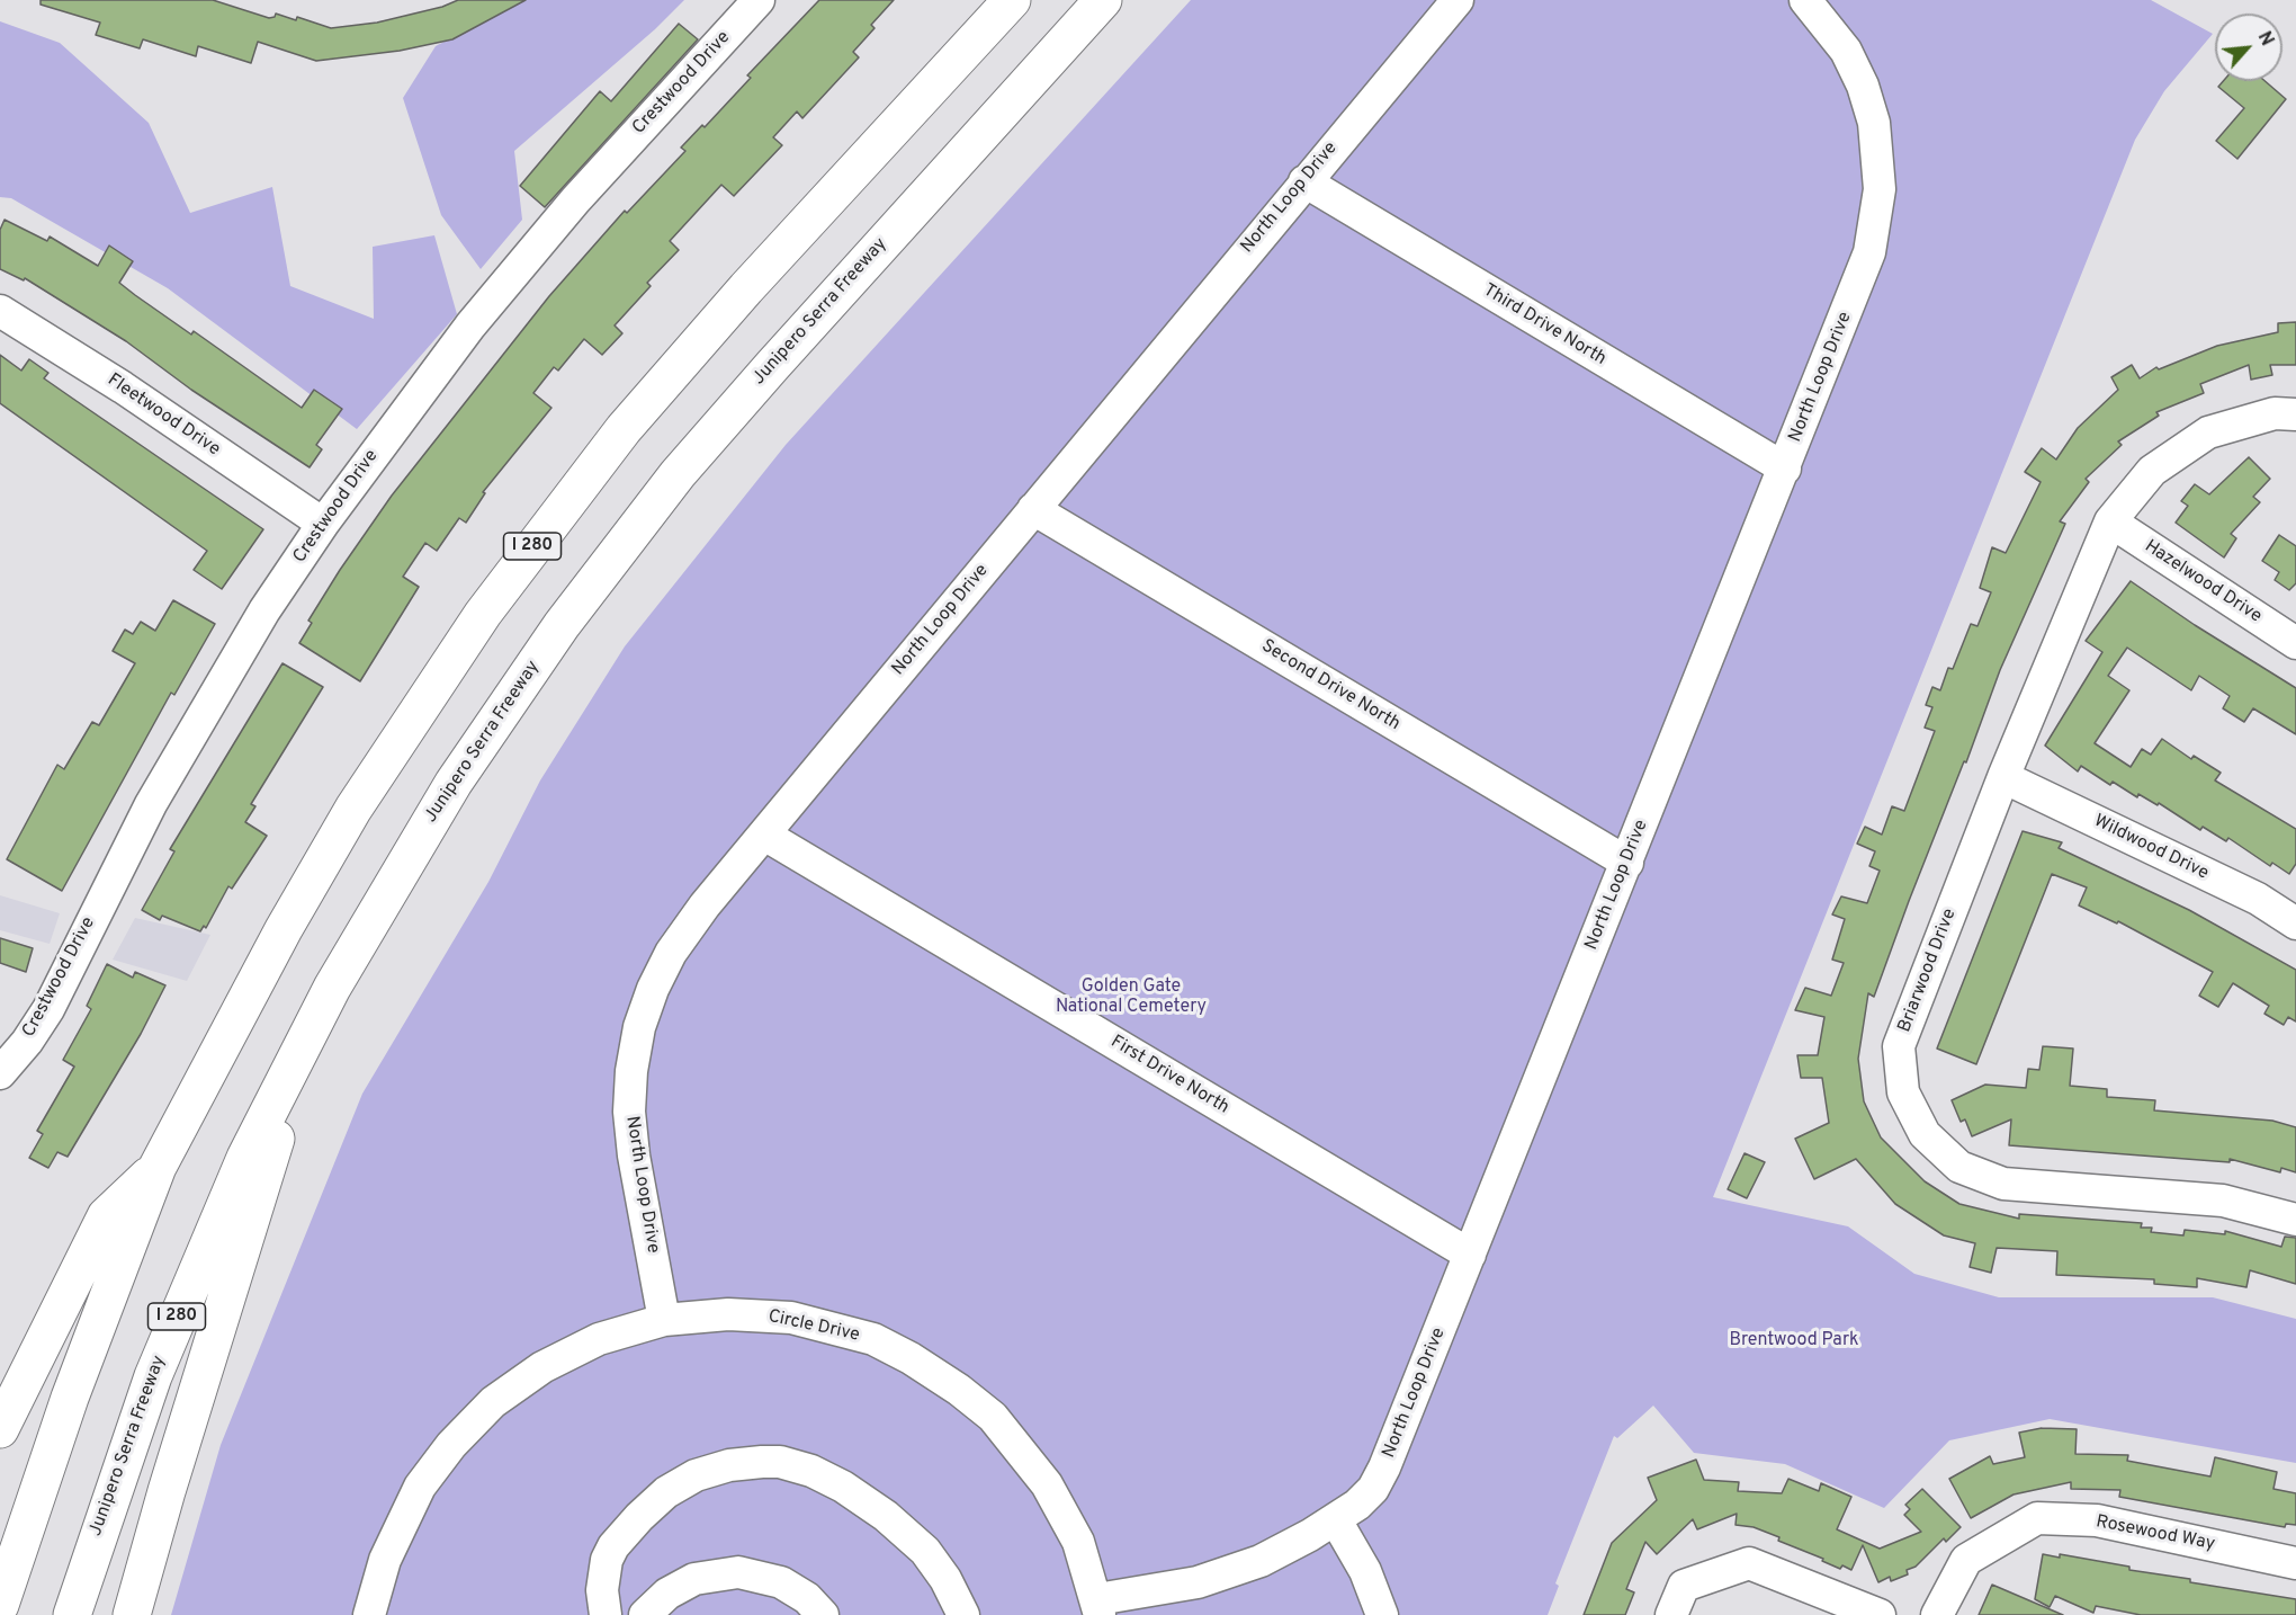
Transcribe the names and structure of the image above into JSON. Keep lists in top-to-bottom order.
{
  "streets": {
    "highway": ["Junipero Serra Freeway", "I 280"],
    "street": [
      "Crestwood Drive",
      "North Loop Drive",
      "Third Drive North",
      "Fleetwood Drive",
      "Hazelwood Drive",
      "Second Drive North",
      "Wildwood Drive",
      "Briarwood Drive",
      "First Drive North",
      "Circle Drive",
      "Rosewood Way"
    ]
  },
  "crossings": [
    ["Crestwood Drive", "Fleetwood Drive"],
    ["North Loop Drive", "Third Drive North"],
    ["North Loop Drive", "Second Drive North"],
    ["North Loop Drive", "First Drive North"],
    ["North Loop Drive", "Circle Drive"],
    ["Hazelwood Drive", "Briarwood Drive"],
    ["Wildwood Drive", "Briarwood Drive"]
  ],
  "parks": ["Golden Gate National Cemetery", "Brentwood Park"],
  "north": "top right"
}
